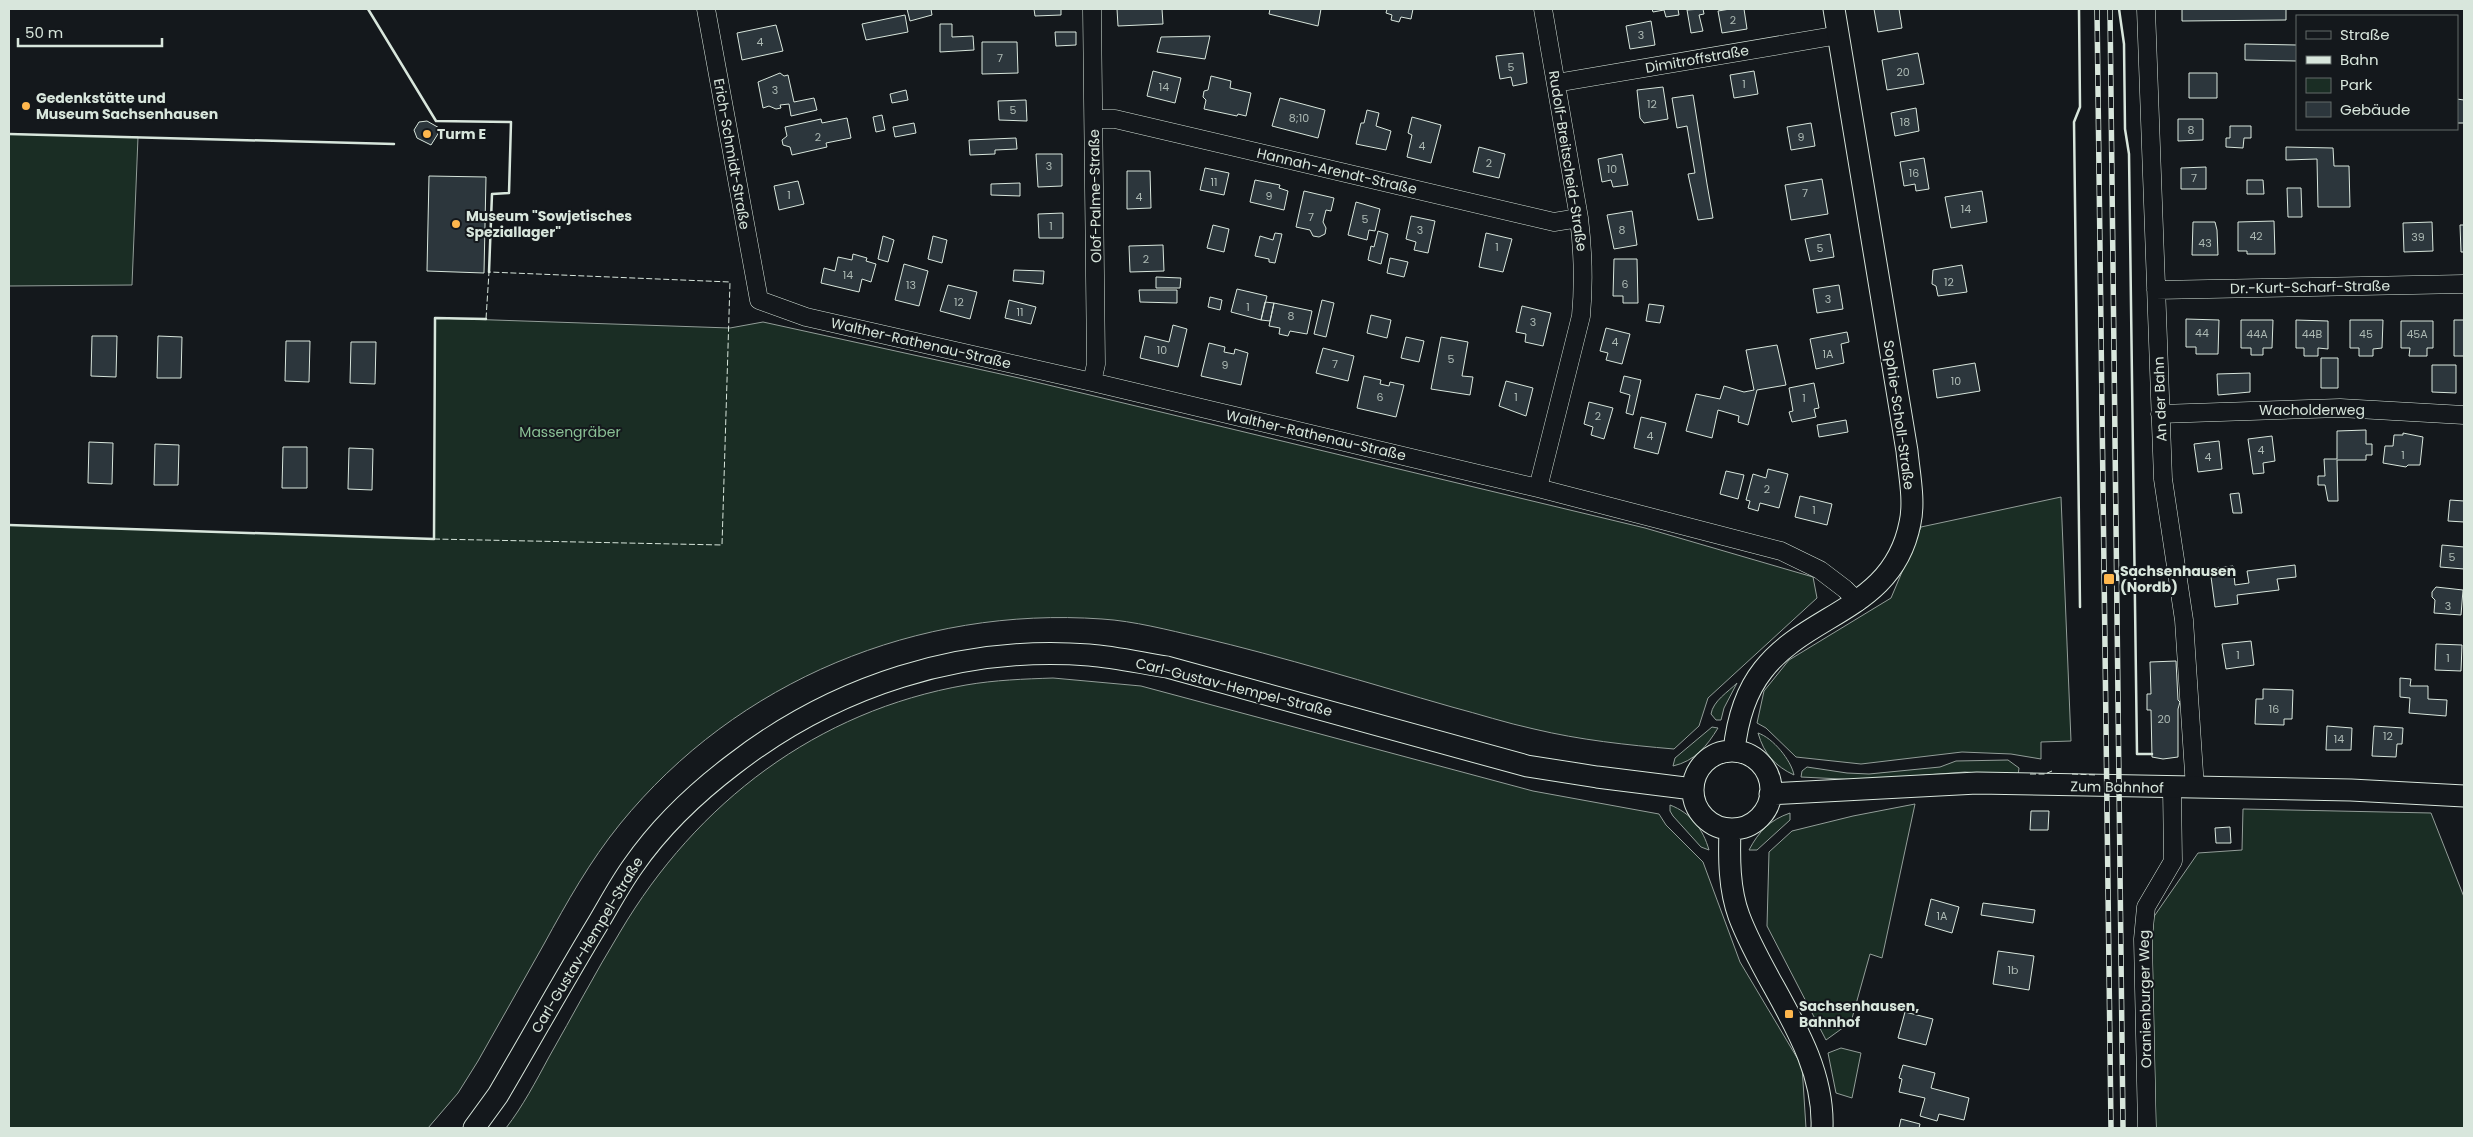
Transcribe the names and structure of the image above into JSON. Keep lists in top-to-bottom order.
{
  "streets": {
    "street": [
      "Dimitroffstraße",
      "Erich-Schmidt-Straße",
      "Rudolf-Breitscheid-Straße",
      "Hannah-Arendt-Straße",
      "Olof-Palme-Straße",
      "Dr.-Kurt-Scharf-Straße",
      "Walther-Rathenau-Straße",
      "An der Bahn",
      "Wacholderweg",
      "Sophie-Scholl-Straße",
      "Carl-Gustav-Hempel-Straße",
      "Zum Bahnhof",
      "Oranienburger Weg"
    ]
  },
  "crossings": [
    ["Dimitroffstraße", "Rudolf-Breitscheid-Straße"],
    ["Dimitroffstraße", "Sophie-Scholl-Straße"],
    ["Erich-Schmidt-Straße", "Walther-Rathenau-Straße"],
    ["Rudolf-Breitscheid-Straße", "Hannah-Arendt-Straße"],
    ["Rudolf-Breitscheid-Straße", "Walther-Rathenau-Straße"],
    ["Hannah-Arendt-Straße", "Olof-Palme-Straße"],
    ["Olof-Palme-Straße", "Walther-Rathenau-Straße"],
    ["Dr.-Kurt-Scharf-Straße", "An der Bahn"],
    ["Walther-Rathenau-Straße", "Sophie-Scholl-Straße"],
    ["An der Bahn", "Wacholderweg"],
    ["An der Bahn", "Zum Bahnhof"],
    ["Sophie-Scholl-Straße", "Carl-Gustav-Hempel-Straße"],
    ["Sophie-Scholl-Straße", "Zum Bahnhof"],
    ["Carl-Gustav-Hempel-Straße", "Zum Bahnhof"],
    ["Zum Bahnhof", "Oranienburger Weg"]
  ],
  "parks": ["Massengräber"],
  "places": {
    "other": ["Gedenkstätte und Museum Sachsenhausen", "Turm E", "Museum \"Sowjetisches Speziallager\""],
    "transit": ["Sachsenhausen (Nordb)", "Sachsenhausen, Bahnhof"]
  },
  "house_numbers": [
    "2",
    "3",
    "4",
    "7",
    "5",
    "20",
    "1",
    "14",
    "3",
    "12",
    "5",
    "8;10",
    "18",
    "8",
    "2",
    "9",
    "4",
    "2",
    "3",
    "10",
    "16",
    "7",
    "11",
    "7",
    "1",
    "9",
    "4",
    "14",
    "7",
    "5",
    "1",
    "3",
    "8",
    "42",
    "39",
    "43",
    "1",
    "5",
    "2",
    "14",
    "12",
    "6",
    "13",
    "3",
    "12",
    "1",
    "11",
    "8",
    "3",
    "44",
    "44A",
    "44B",
    "45",
    "45A",
    "4",
    "10",
    "1A",
    "5",
    "7",
    "9",
    "10",
    "6",
    "1",
    "1",
    "2",
    "4",
    "4",
    "1",
    "4",
    "2",
    "1",
    "5",
    "3",
    "1",
    "1",
    "16",
    "20",
    "12",
    "14",
    "1A",
    "1b"
  ],
  "legend": [
    "Straße",
    "Bahn",
    "Park",
    "Gebäude"
  ],
  "scale_bar": "50 m"
}
